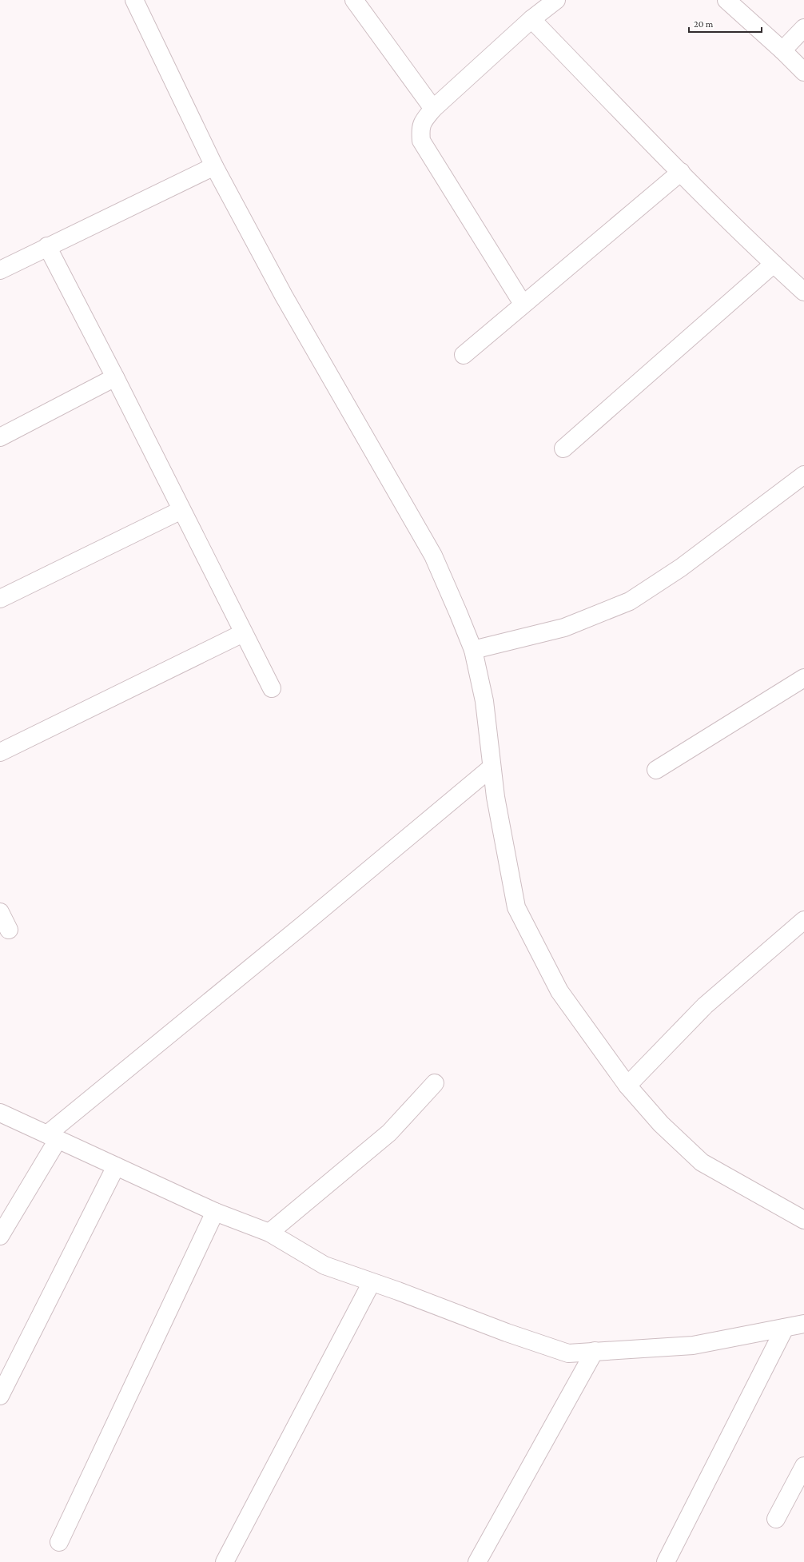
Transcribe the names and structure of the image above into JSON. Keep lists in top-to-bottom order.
{
  "scale_bar": "20 m"
}
